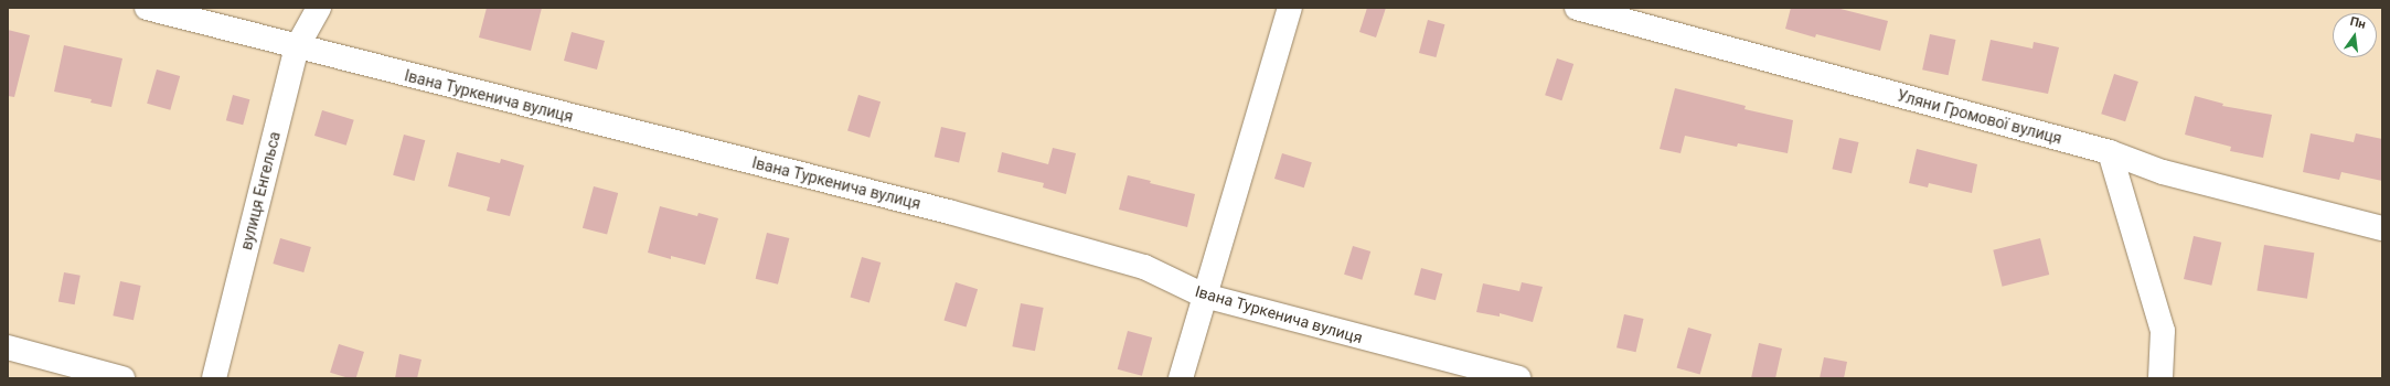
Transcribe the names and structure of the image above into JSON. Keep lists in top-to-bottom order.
{
  "streets": {
    "street": ["Івана Туркенича вулиця", "Уляни Громової вулиця", "вулиця Енгельса"]
  },
  "crossings": [
    ["Івана Туркенича вулиця", "вулиця Енгельса"]
  ],
  "north": "top"
}
